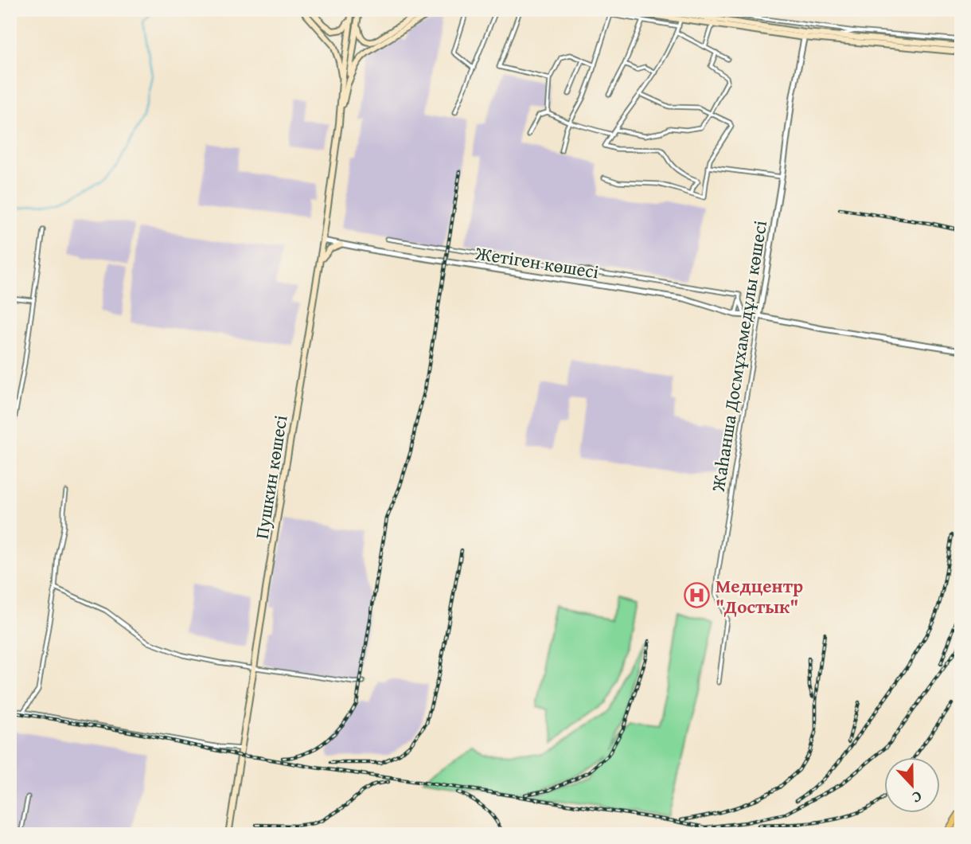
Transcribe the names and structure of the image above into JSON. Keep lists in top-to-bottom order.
{
  "streets": {
    "main road": ["Пушкин көшесі"],
    "street": ["Жетіген көшесі", "Жаһанша Досмұхамедұлы көшесі"]
  },
  "crossings": [
    ["Жетіген көшесі", "Жаһанша Досмұхамедұлы көшесі"],
    ["Жетіген көшесі", "Пушкин көшесі"]
  ],
  "places": {
    "hospital": ["Медцентр \"Достык\""]
  },
  "north": "bottom"
}
